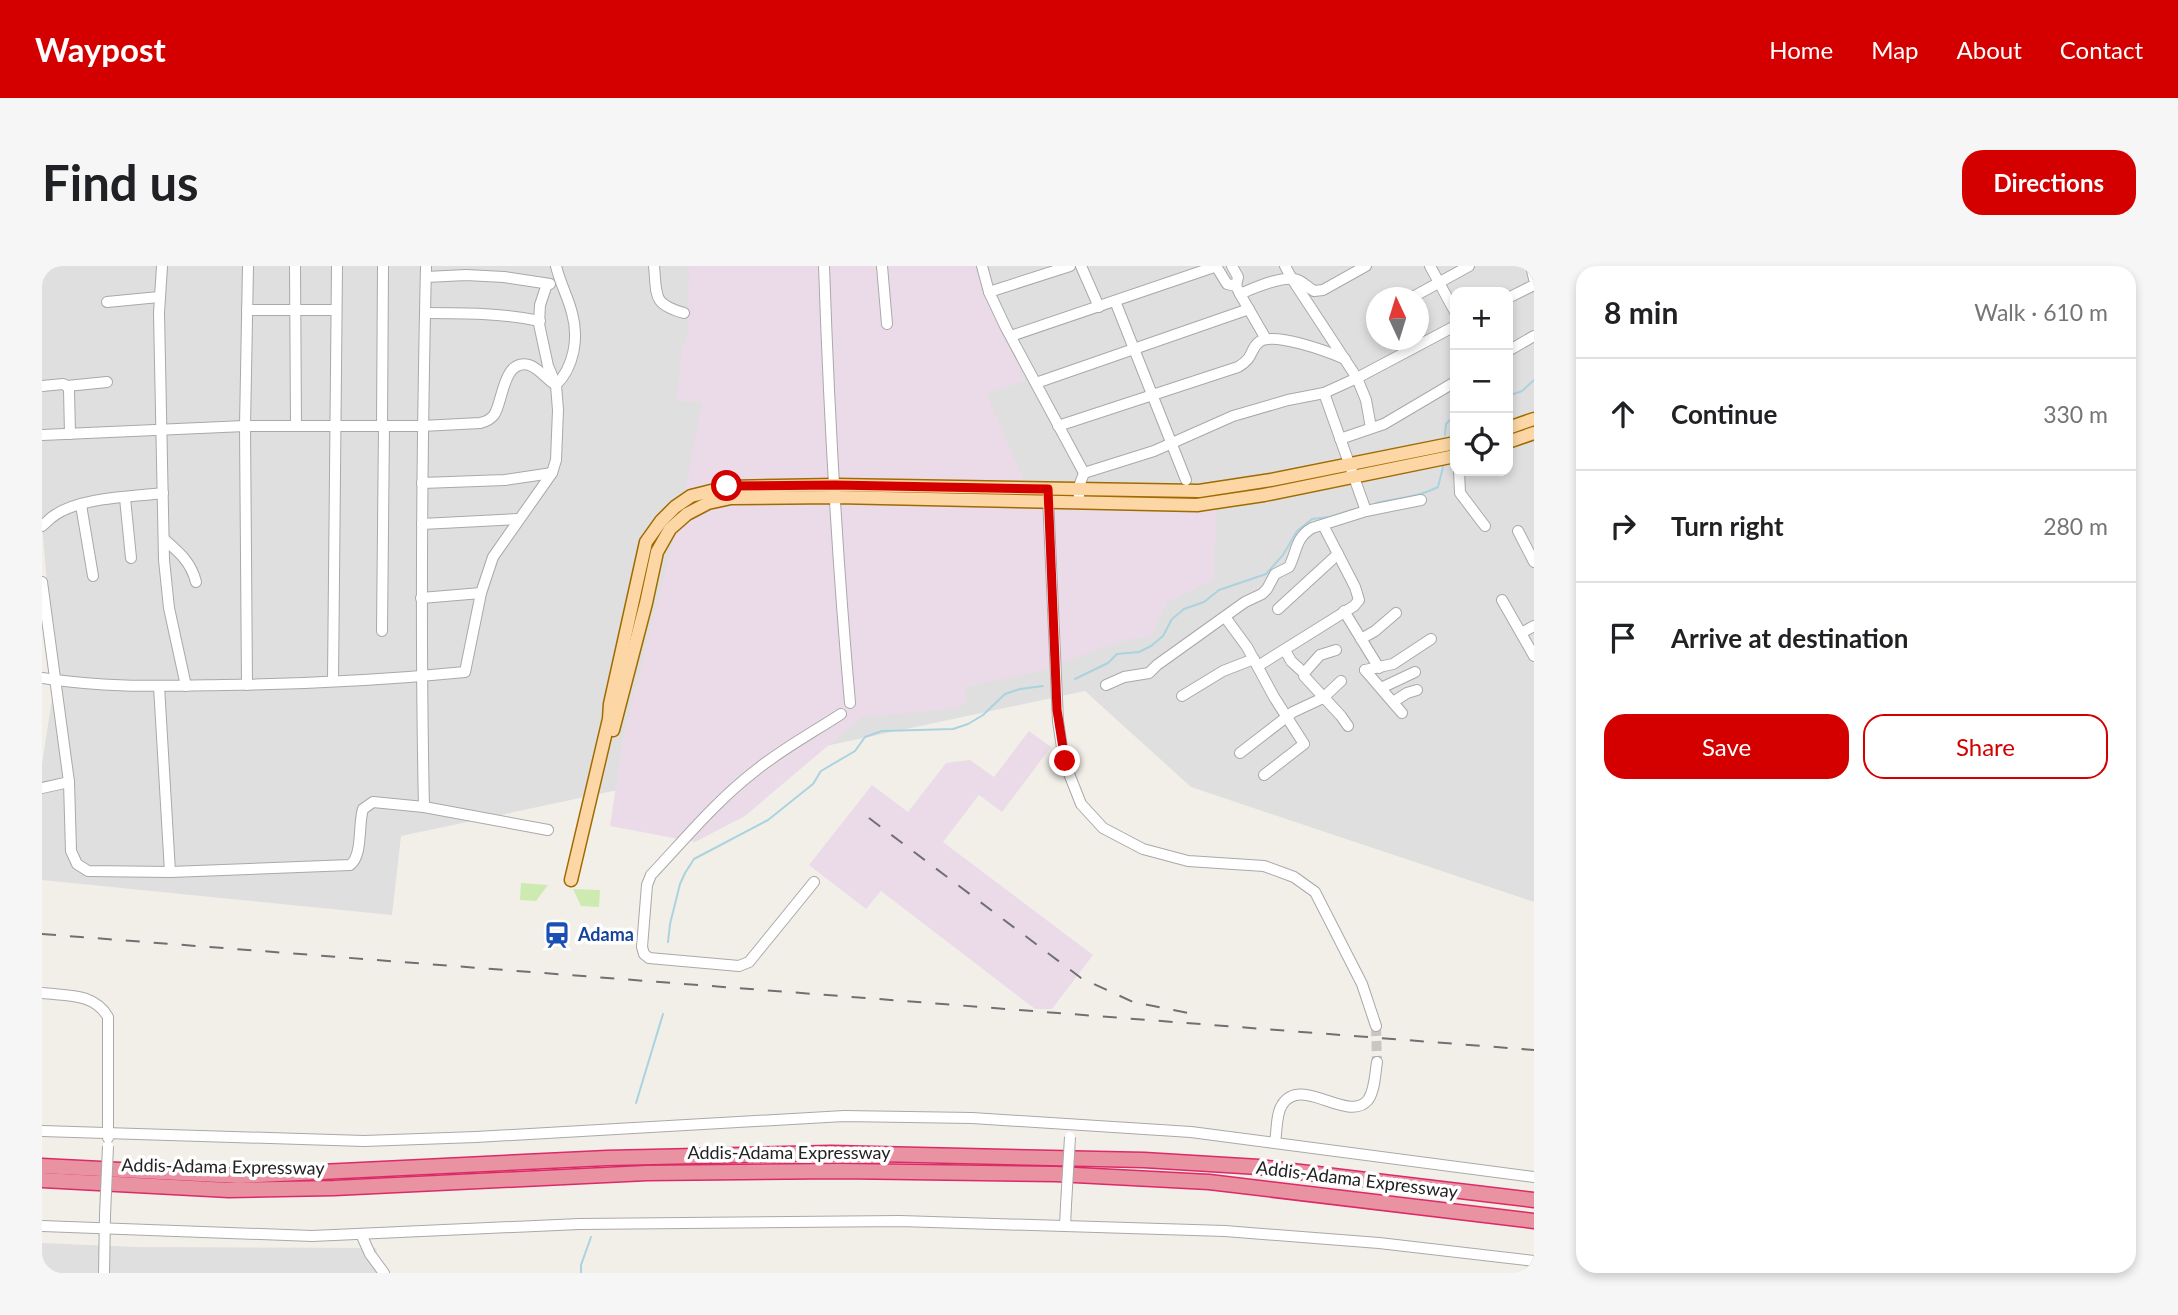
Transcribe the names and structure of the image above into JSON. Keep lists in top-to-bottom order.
{
  "streets": {
    "highway": ["Addis-Adama Expressway"]
  },
  "places": {
    "station": ["Adama"]
  },
  "north": "top",
  "page": {
    "header": "Waypost",
    "nav": [
      "Home",
      "Map",
      "About",
      "Contact"
    ],
    "buttons": [
      "Directions",
      ["Save", "Share"]
    ],
    "title": "Find us",
    "heading": ["8 min", "Walk · 610 m"],
    "map_buttons": ["+", "−"],
    "list": [
      ["Continue", "330 m"],
      ["Turn right", "280 m"],
      "Arrive at destination"
    ]
  }
}
